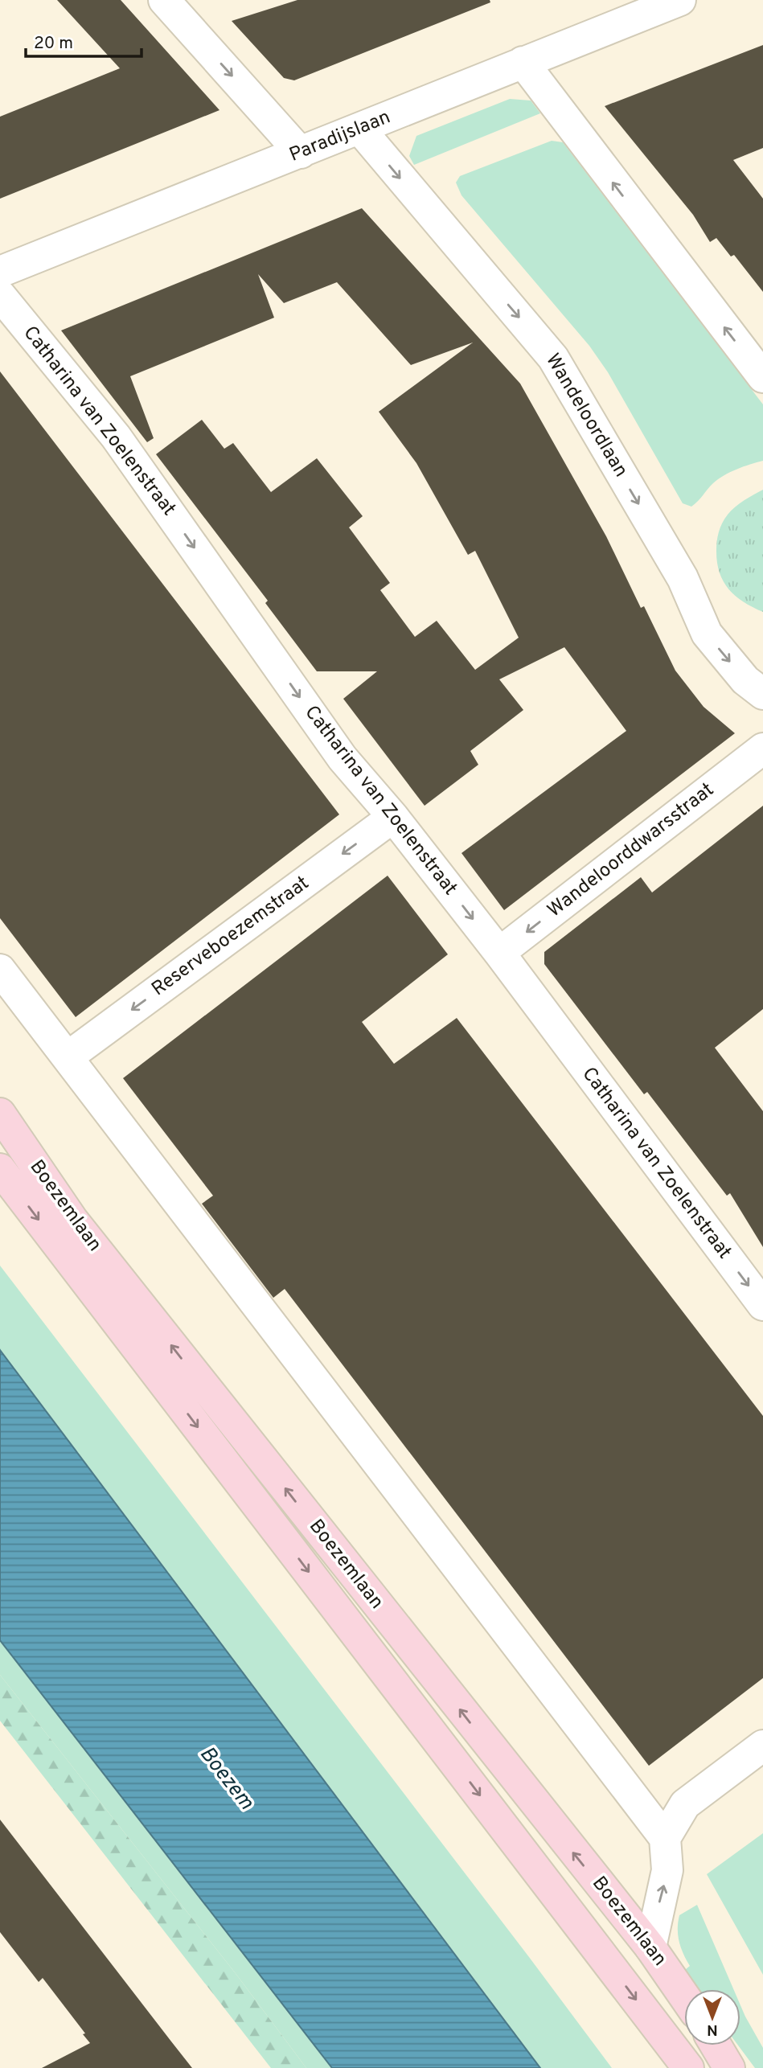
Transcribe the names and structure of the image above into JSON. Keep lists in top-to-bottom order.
{
  "streets": {
    "main road": ["Boezemlaan"],
    "street": [
      "Paradijslaan",
      "Wandeloordlaan",
      "Catharina van Zoelenstraat",
      "Wandeloorddwarsstraat",
      "Reserveboezemstraat"
    ]
  },
  "crossings": [
    ["Paradijslaan", "Wandeloordlaan"],
    ["Catharina van Zoelenstraat", "Wandeloorddwarsstraat"],
    ["Catharina van Zoelenstraat", "Reserveboezemstraat"]
  ],
  "one_way": ["Catharina van Zoelenstraat", "Wandeloorddwarsstraat", "Reserveboezemstraat"],
  "water": ["Boezem"],
  "scale_bar": "20 m",
  "north": "bottom"
}
